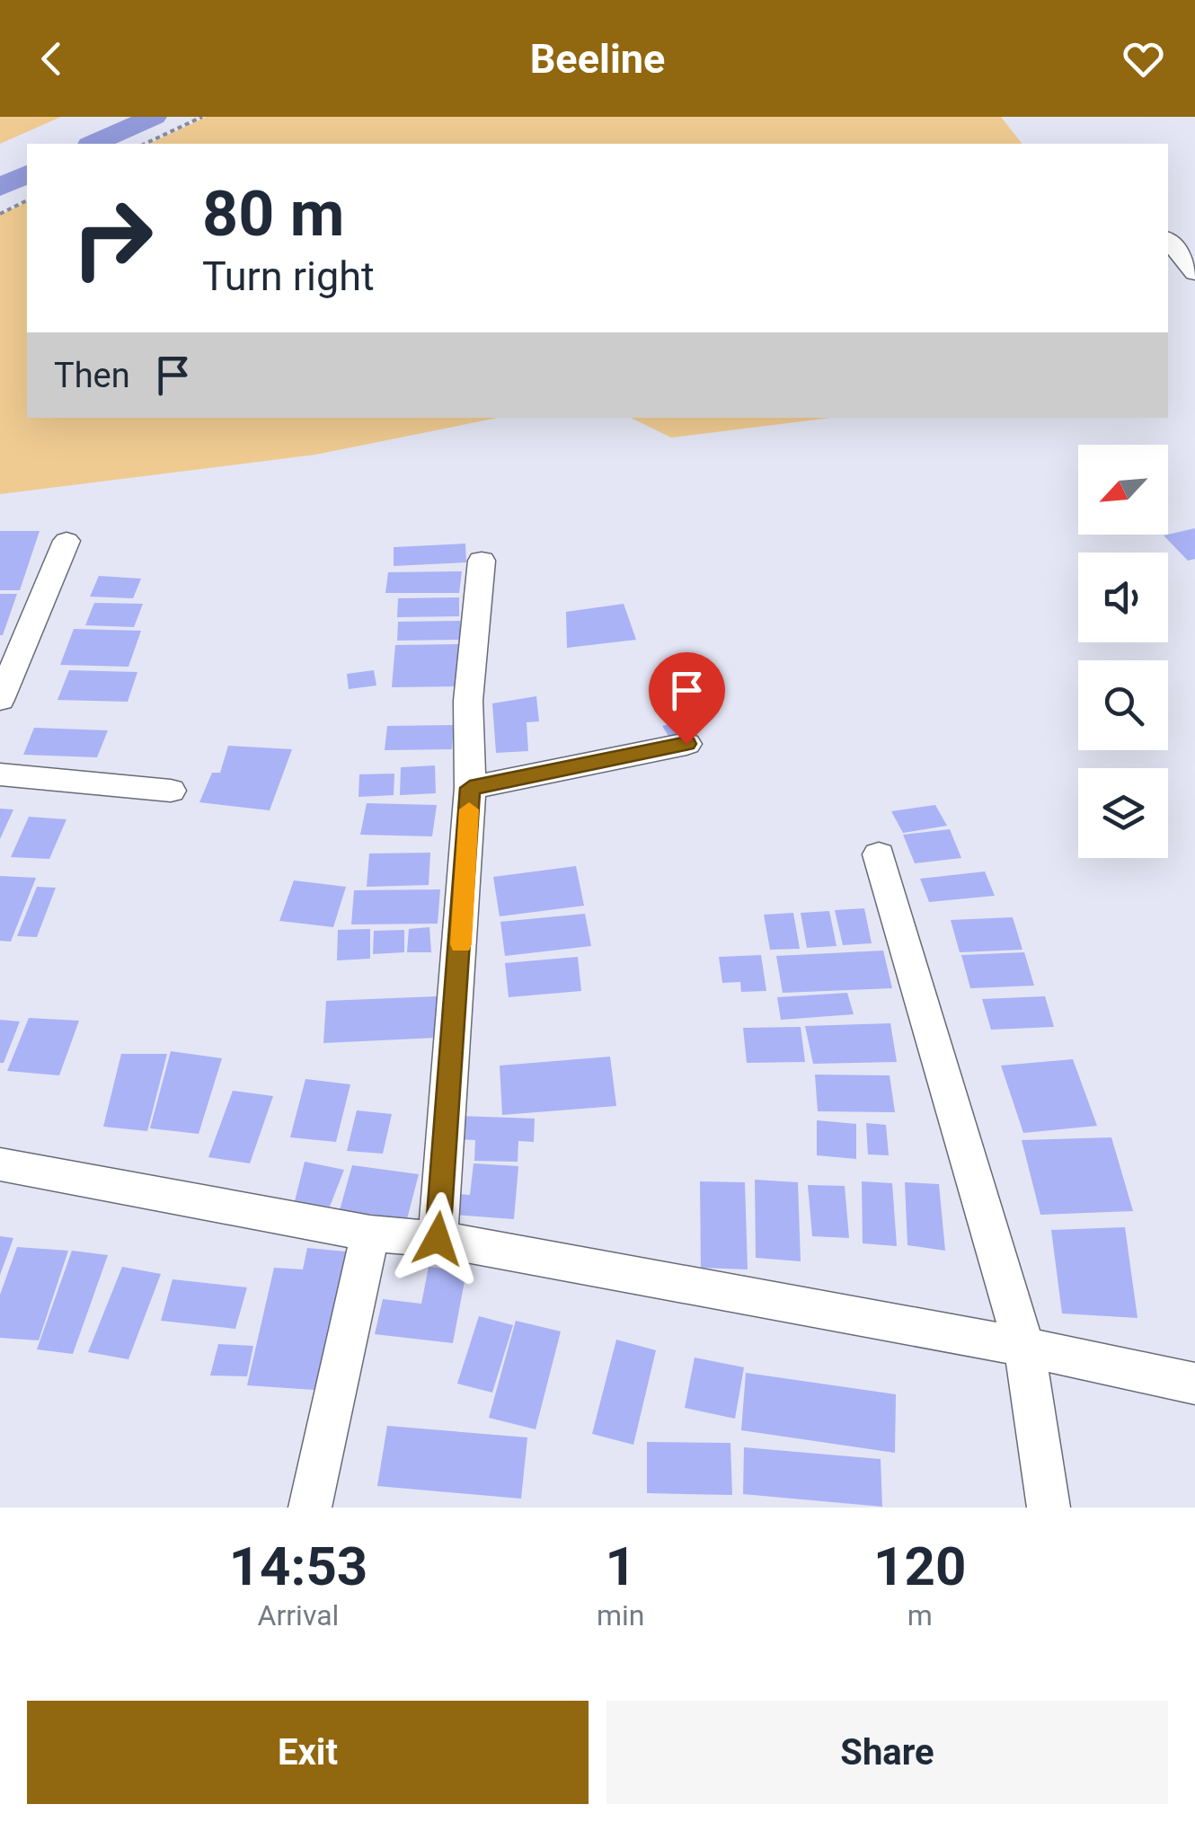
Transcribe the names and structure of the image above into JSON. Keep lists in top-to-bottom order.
{
  "north": "bottom left",
  "page": {
    "header": "Beeline",
    "turn": ["80 m", "Turn right"],
    "then": "Then",
    "eta": [
      "14:53",
      "Arrival",
      "1",
      "min",
      "120",
      "m"
    ],
    "buttons": ["Exit", "Share"]
  }
}
